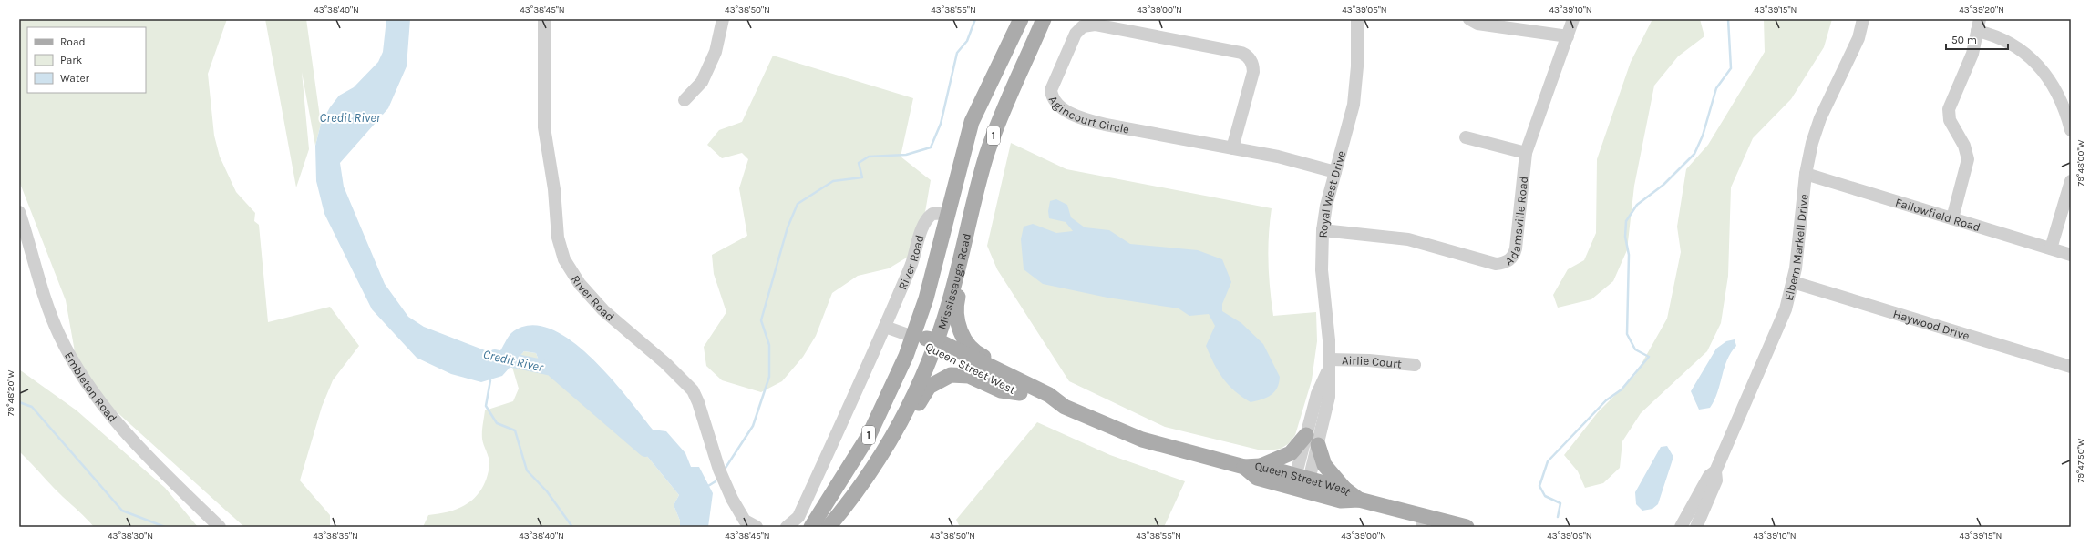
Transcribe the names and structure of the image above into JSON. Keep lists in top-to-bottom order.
{
  "streets": {
    "main road": ["1", "Mississauga Road", "Queen Street West"],
    "street": [
      "Agincourt Circle",
      "Royal West Drive",
      "Fallowfield Road",
      "Adamsville Road",
      "Elbern Markell Drive",
      "River Road",
      "Haywood Drive",
      "Airlie Court",
      "Embleton Road"
    ]
  },
  "crossings": [
    ["Agincourt Circle", "Royal West Drive"],
    ["Royal West Drive", "Adamsville Road"],
    ["Royal West Drive", "Airlie Court"],
    ["Royal West Drive", "Queen Street West"],
    ["Fallowfield Road", "Elbern Markell Drive"],
    ["Elbern Markell Drive", "Haywood Drive"],
    ["River Road", "Mississauga Road"],
    ["Mississauga Road", "Queen Street West"]
  ],
  "water": ["Credit River"],
  "legend": ["Road", "Park", "Water"],
  "scale_bar": "50 m",
  "coordinates": [
    "43°38'40\"N",
    "43°38'45\"N",
    "43°38'50\"N",
    "43°38'55\"N",
    "43°39'00\"N",
    "43°39'05\"N",
    "43°39'10\"N",
    "43°39'15\"N",
    "43°39'20\"N",
    "79°48'00\"W",
    "79°48'20\"W",
    "79°47'50\"W",
    "43°38'30\"N",
    "43°38'35\"N"
  ]
}
